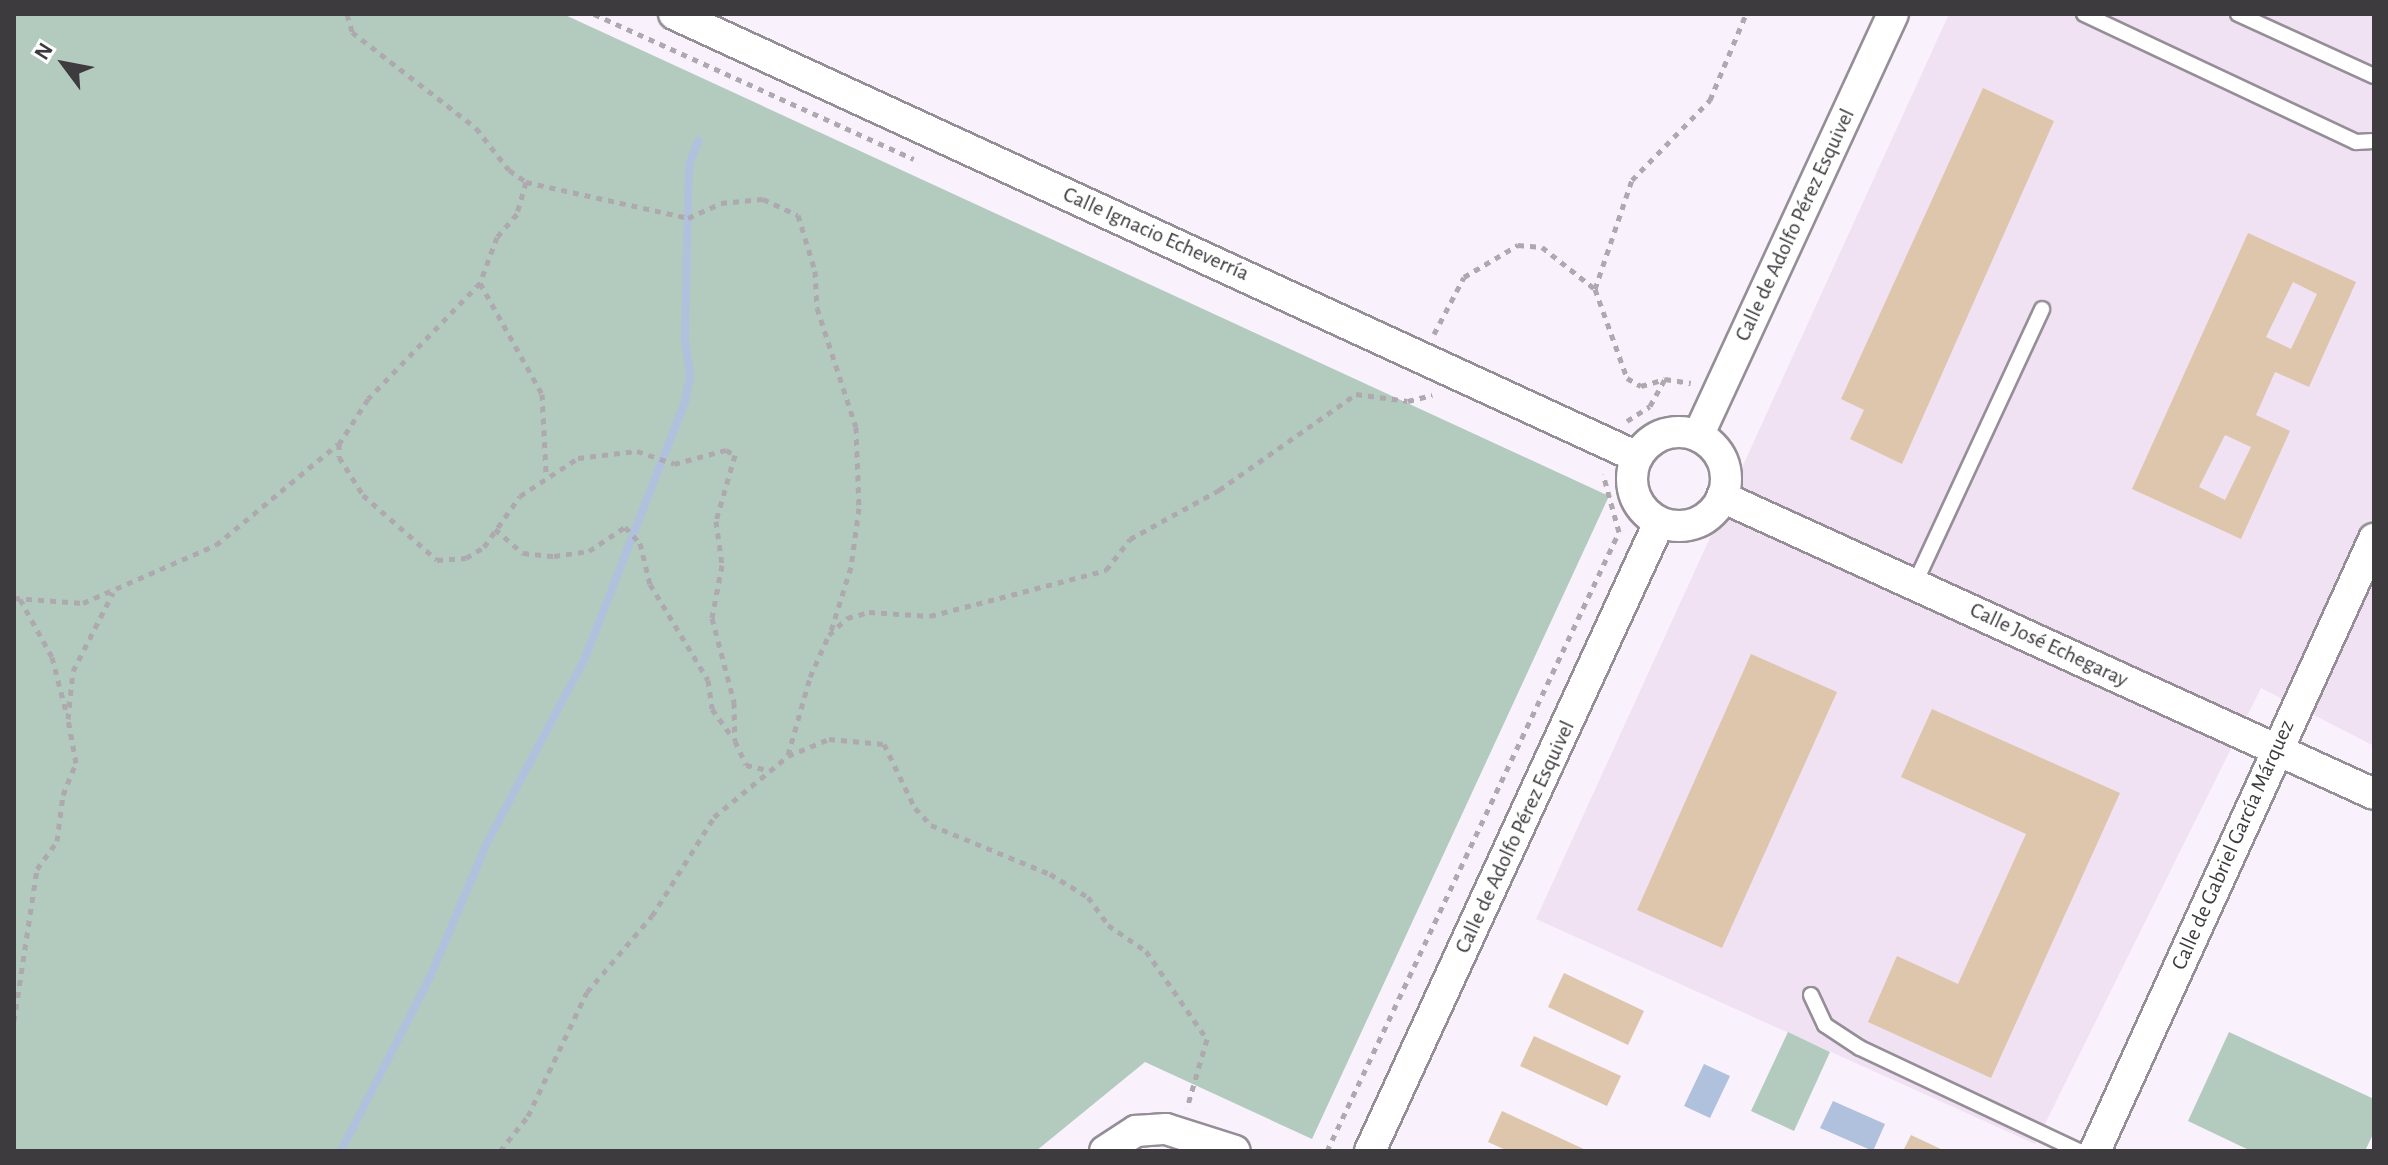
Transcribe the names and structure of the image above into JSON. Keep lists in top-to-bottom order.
{
  "streets": {
    "street": [
      "Calle de Adolfo Pérez Esquivel",
      "Calle Ignacio Echeverría",
      "Calle José Echegaray",
      "Calle de Gabriel García Márquez"
    ]
  },
  "crossings": [
    ["Calle de Adolfo Pérez Esquivel", "Calle Ignacio Echeverría"],
    ["Calle de Adolfo Pérez Esquivel", "Calle José Echegaray"],
    ["Calle Ignacio Echeverría", "Calle José Echegaray"],
    ["Calle José Echegaray", "Calle de Gabriel García Márquez"]
  ],
  "north": "top left"
}
